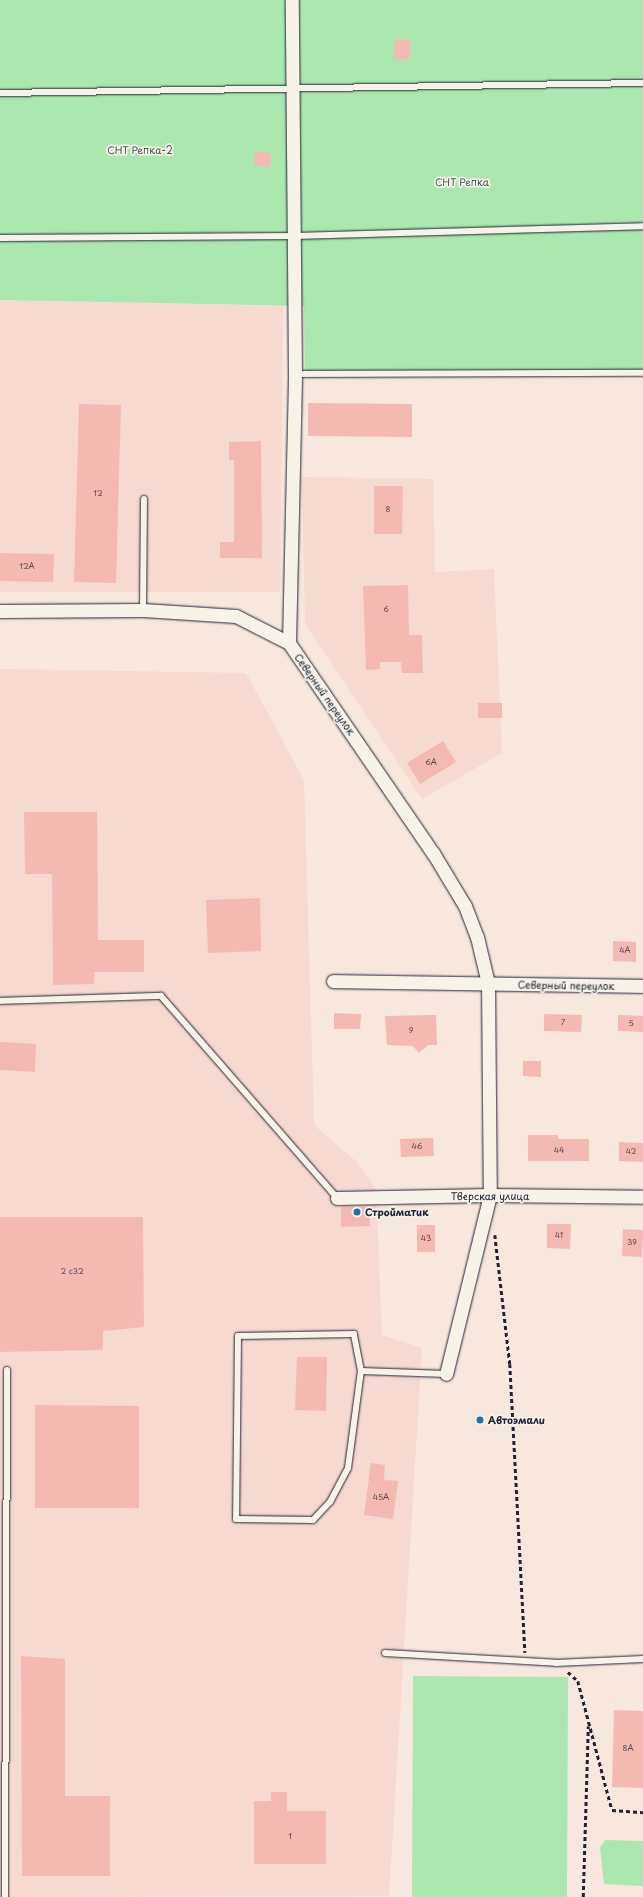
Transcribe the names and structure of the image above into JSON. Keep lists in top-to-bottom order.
{
  "streets": {
    "street": ["Северный переулок", "Тверская улица"]
  },
  "parks": ["СНТ Репка-2", "СНТ Репка"],
  "places": ["Стройматик", "Автоэмали"],
  "house_numbers": [
    "12",
    "8",
    "12А",
    "6",
    "6А",
    "4А",
    "7",
    "5",
    "9",
    "46",
    "44",
    "42",
    "41",
    "43",
    "39",
    "2 с32",
    "45А",
    "8А",
    "1"
  ]
}
